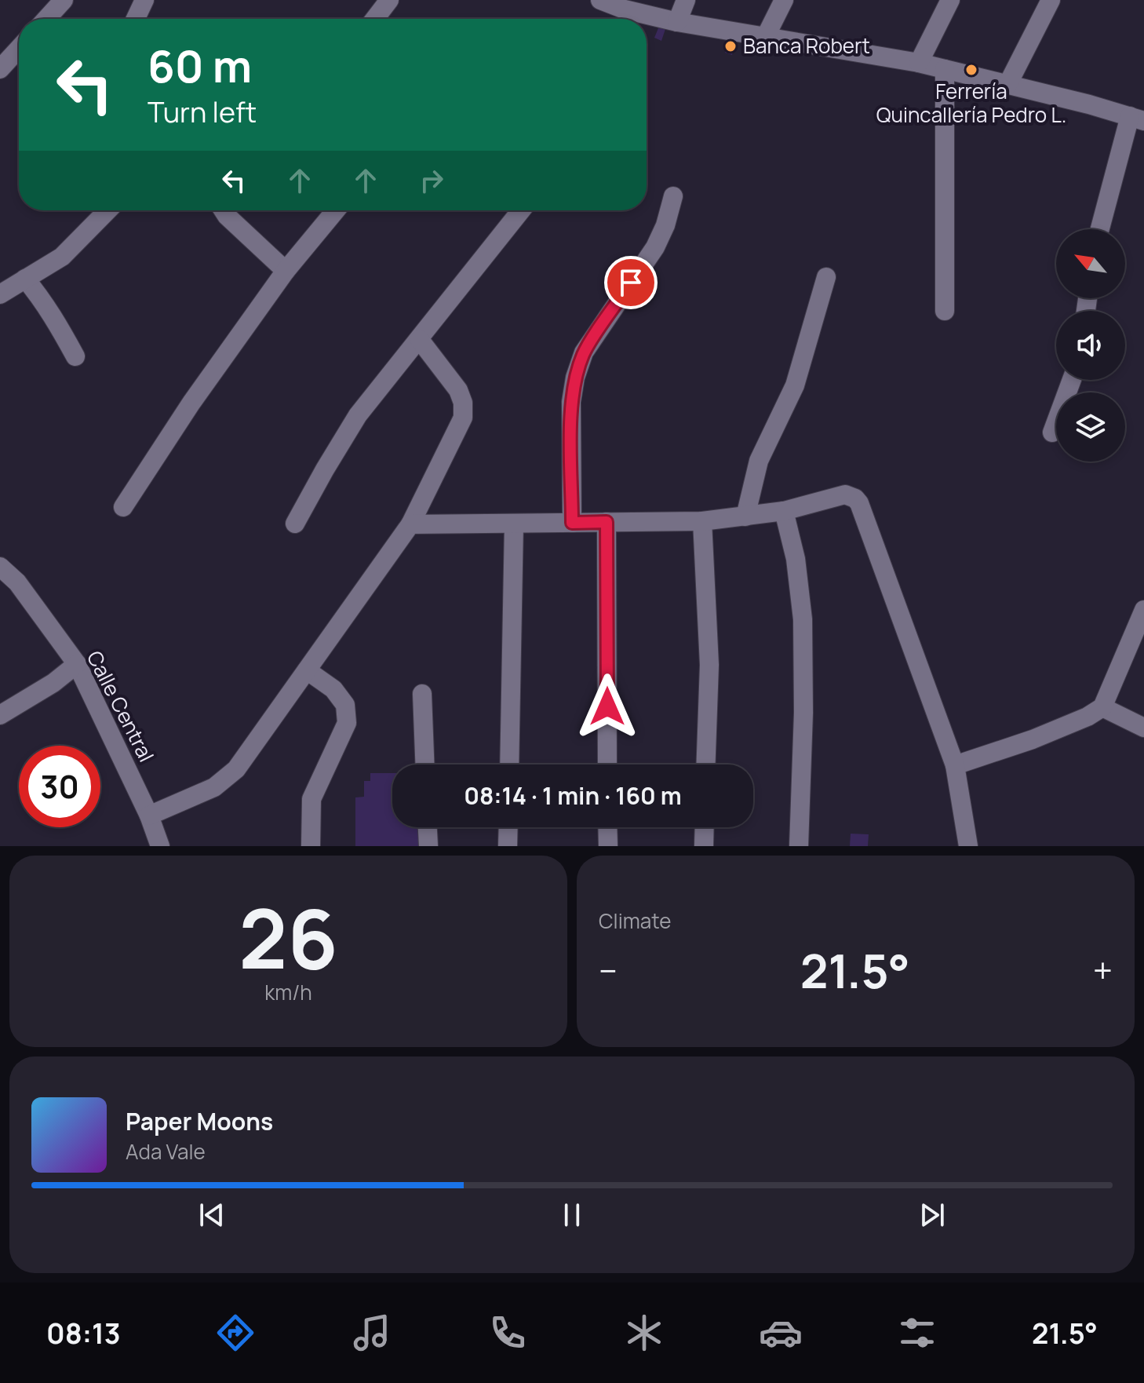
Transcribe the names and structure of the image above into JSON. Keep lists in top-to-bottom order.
{
  "streets": {
    "street": ["Calle Central"]
  },
  "places": ["Banca Robert", "Ferrería Quincallería Pedro L."],
  "north": "top left",
  "page": {
    "turn": ["60 m", "Turn left"],
    "limit": "30",
    "trip": "08:14 · 1 min · 160 m",
    "tile": [
      ["26", "km/h"],
      "Climate"
    ],
    "heat": ["−", "21.5°", "+"],
    "song": ["Paper Moons", "Ada Vale"],
    "tabs": ["08:13", "21.5°"]
  }
}
